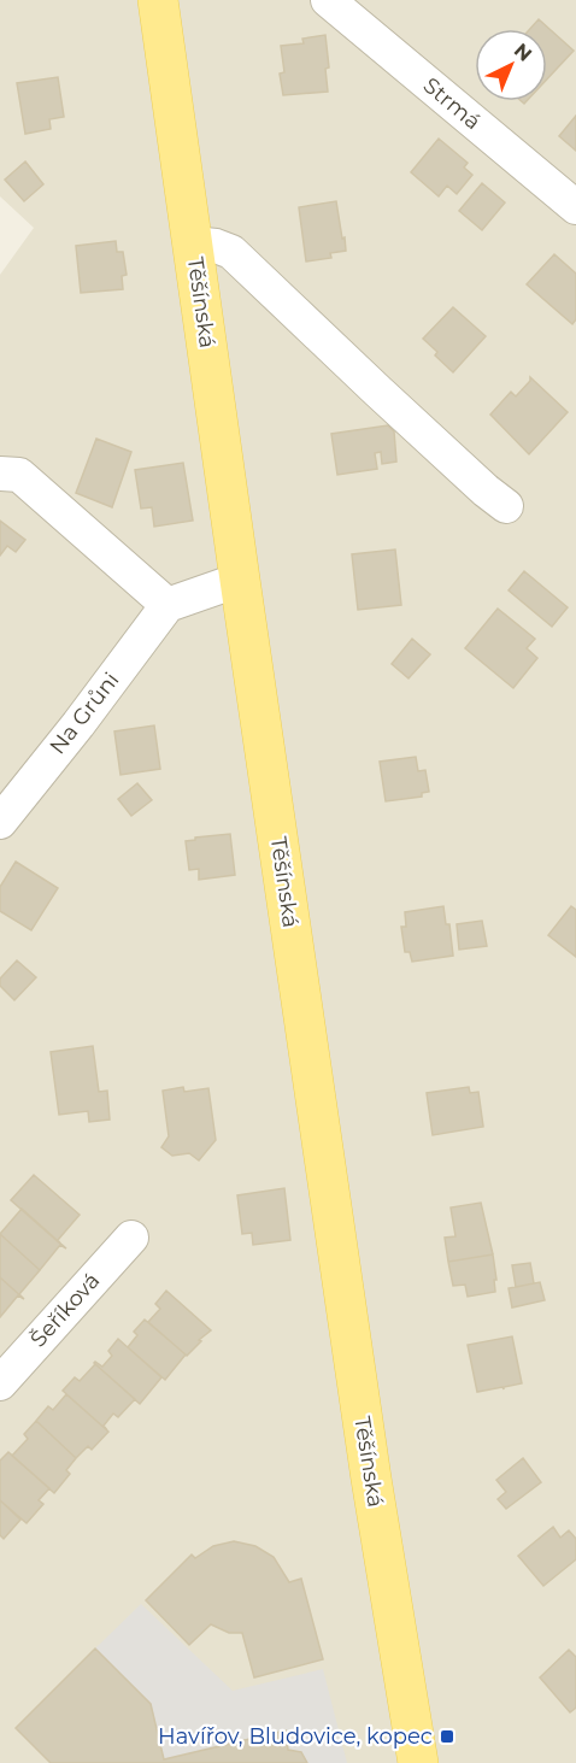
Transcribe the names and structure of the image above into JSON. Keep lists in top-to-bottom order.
{
  "streets": {
    "main road": ["Těšínská"],
    "street": ["Strmá", "Na Grůni", "Šeříková"]
  },
  "places": {
    "transit": ["Havířov, Bludovice, kopec"]
  },
  "north": "top right"
}
